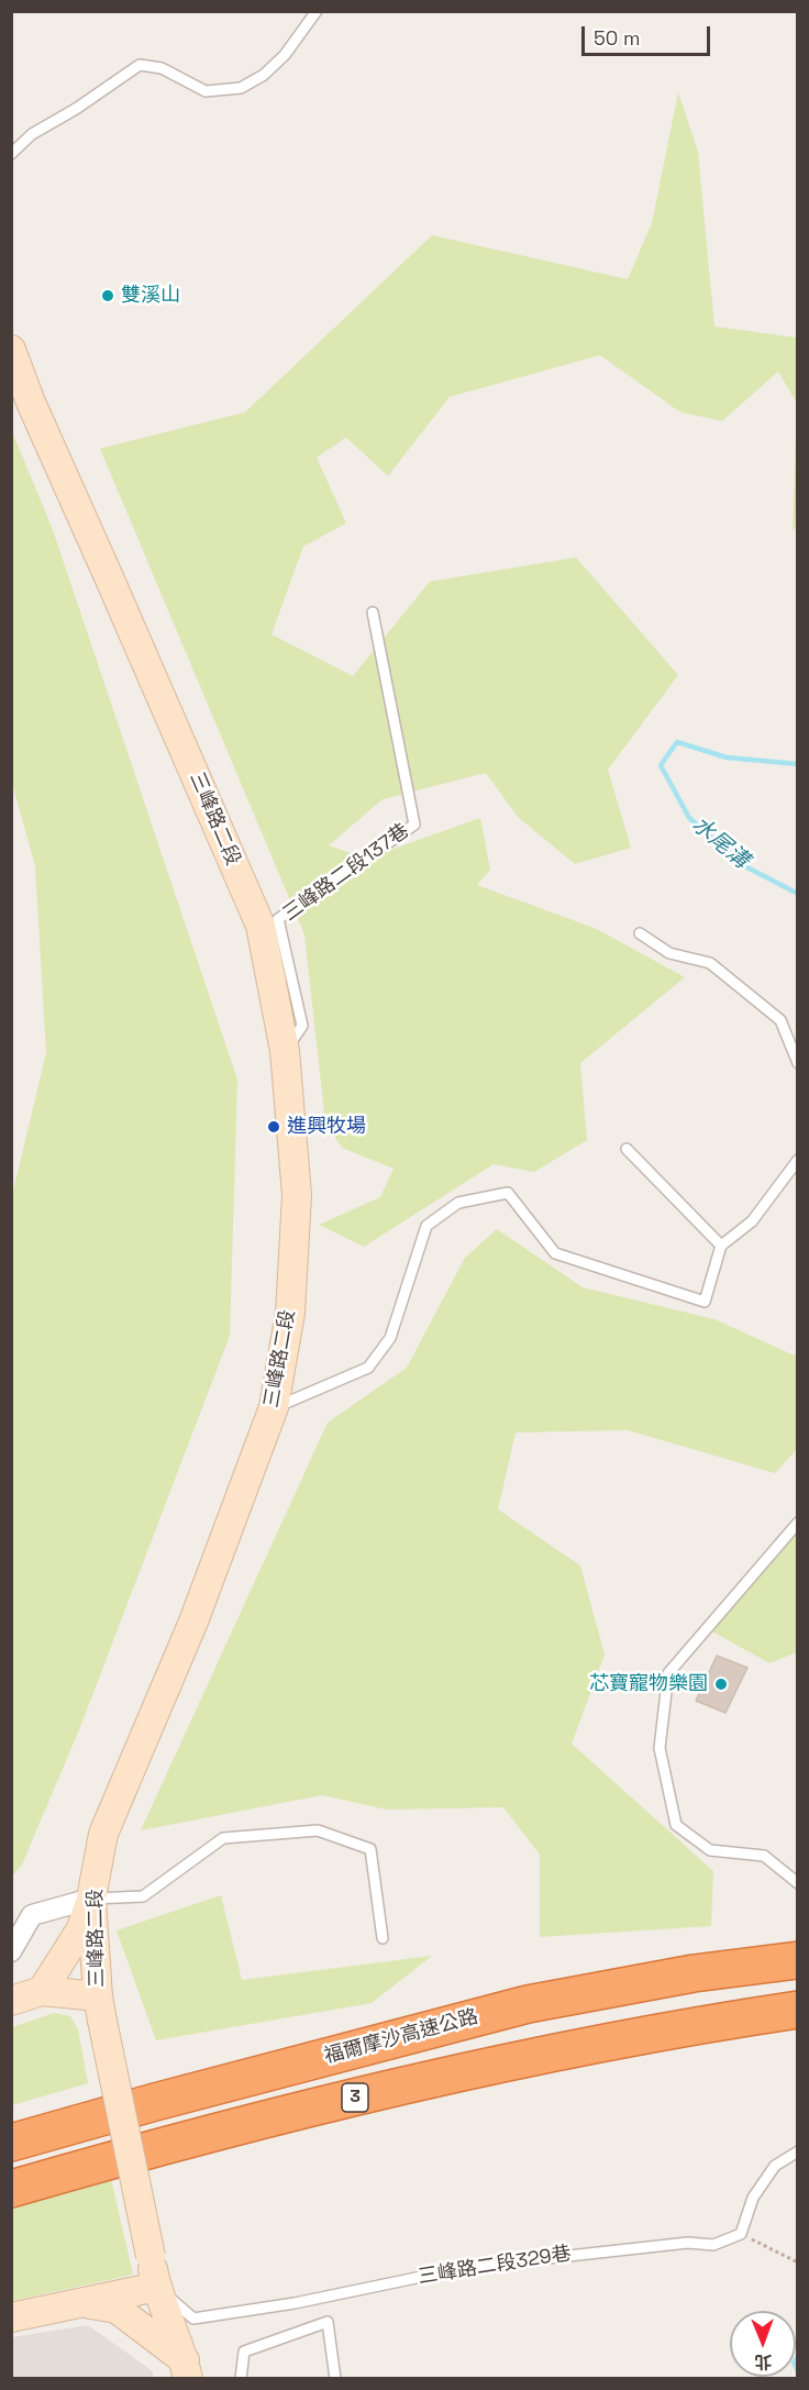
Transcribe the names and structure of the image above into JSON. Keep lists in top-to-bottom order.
{
  "streets": {
    "highway": ["福爾摩沙高速公路", "3"],
    "street": ["三峰路二段"],
    "lane": ["三峰路二段137巷", "三峰路二段329巷"]
  },
  "crossings": [
    ["三峰路二段", "三峰路二段137巷"],
    ["三峰路二段", "三峰路二段329巷"]
  ],
  "water": ["水尾溝"],
  "places": ["雙溪山", "進興牧場", "芯寶寵物樂園"],
  "scale_bar": "50 m",
  "north": "bottom"
}
